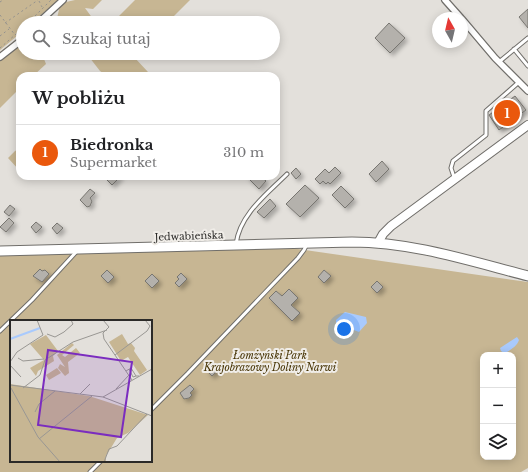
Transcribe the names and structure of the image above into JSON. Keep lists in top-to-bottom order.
{
  "streets": {
    "main road": ["Jedwabieńska"]
  },
  "parks": ["Łomżyński Park Krajobrazowy Doliny Narwi"],
  "north": "top",
  "page": {
    "search": "Szukaj tutaj",
    "heading": "W pobliżu",
    "pins": "1",
    "list": [
      {
        "mark": "1",
        "name": "Biedronka",
        "note": "Supermarket",
        "value": "310 m"
      }
    ],
    "map_buttons": ["+", "−"]
  }
}
